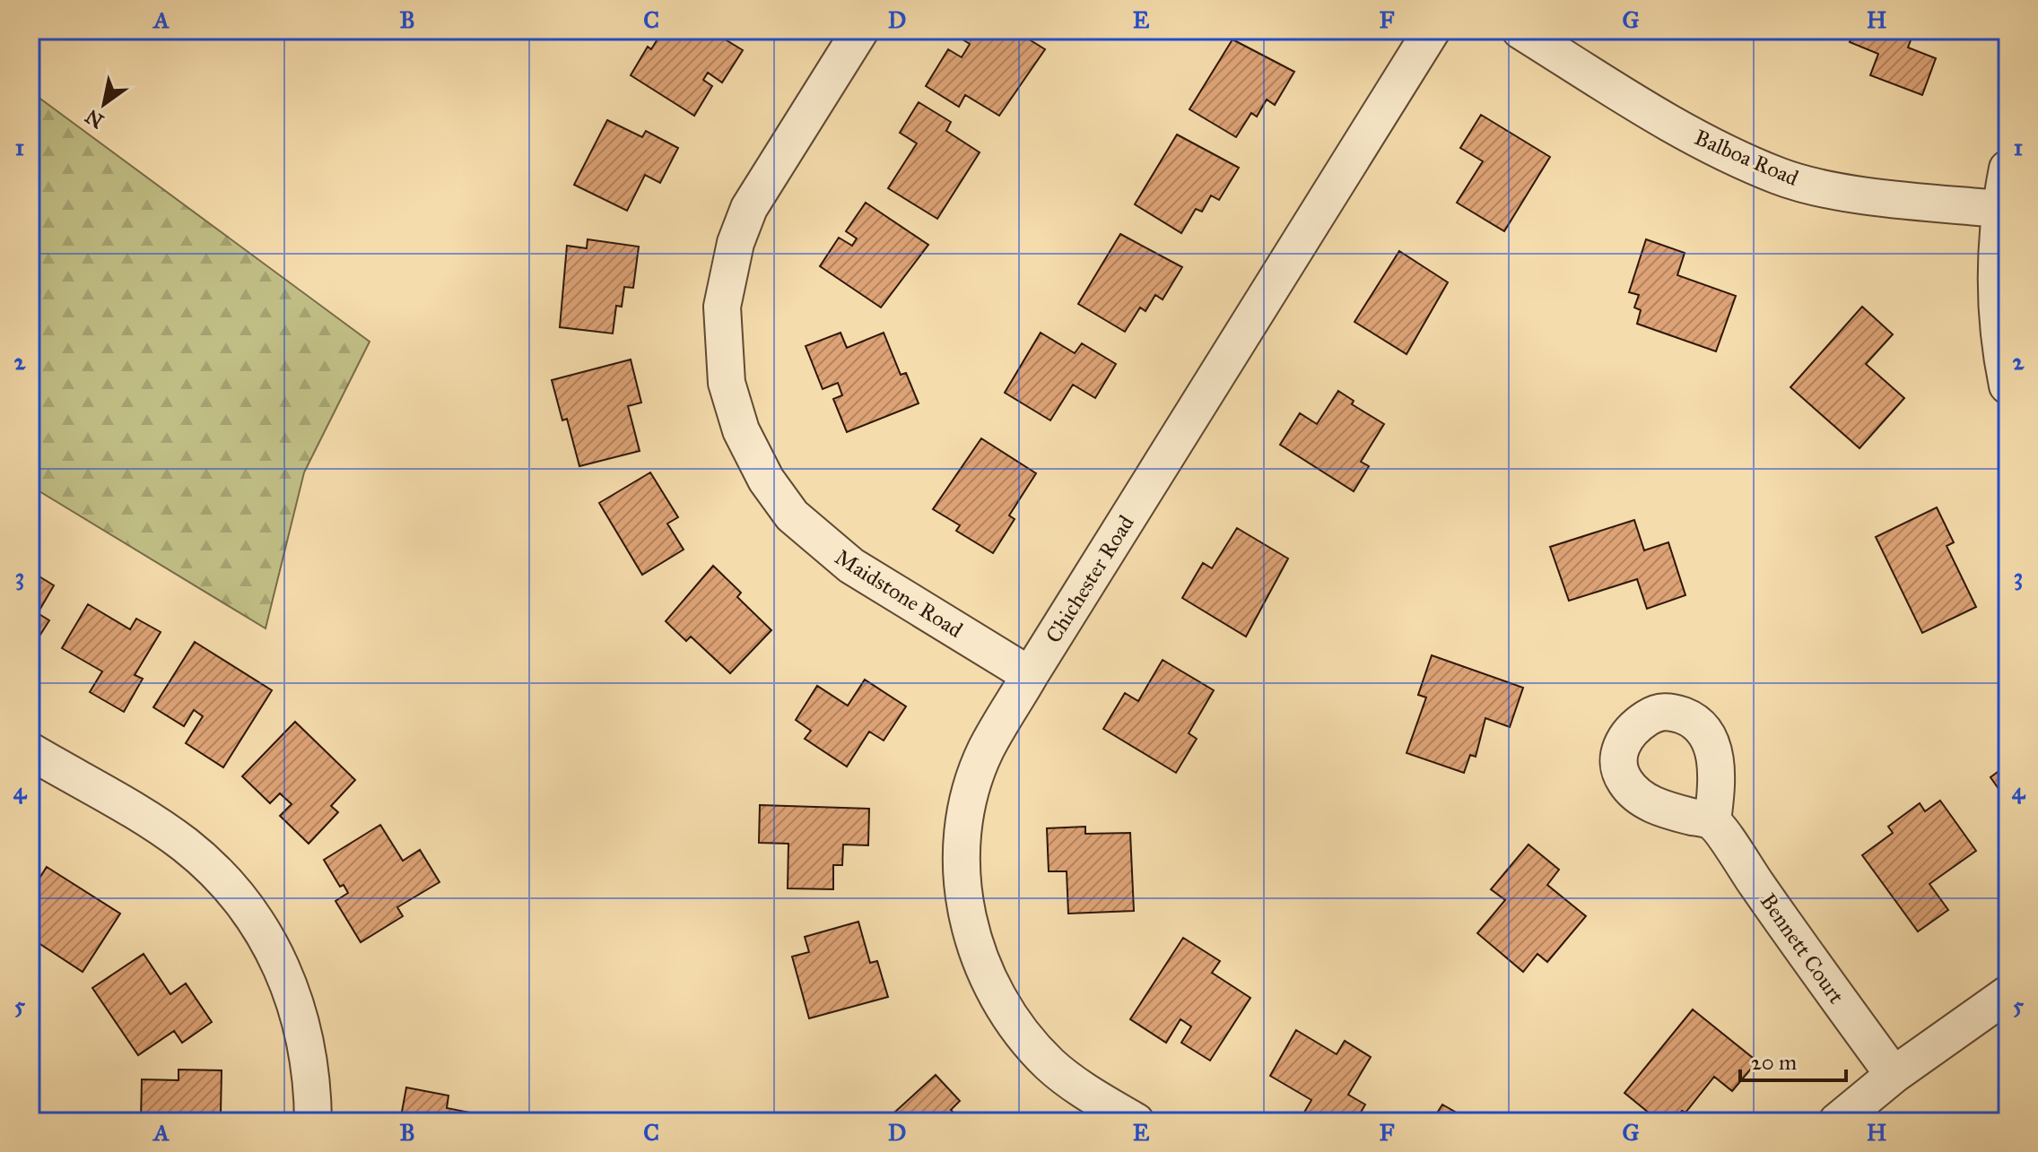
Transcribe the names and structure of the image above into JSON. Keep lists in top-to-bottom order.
{
  "streets": {
    "street": [
      "Balboa Road",
      "Chichester Road",
      "Maidstone Road",
      "Bennett Court"
    ]
  },
  "crossings": [
    ["Chichester Road", "Maidstone Road"]
  ],
  "scale_bar": "20 m",
  "north": "bottom left",
  "grid": {
    "columns": [
      "A",
      "B",
      "C",
      "D",
      "E",
      "F",
      "G",
      "H"
    ],
    "rows": [
      "1",
      "2",
      "3",
      "4",
      "5"
    ]
  }
}
